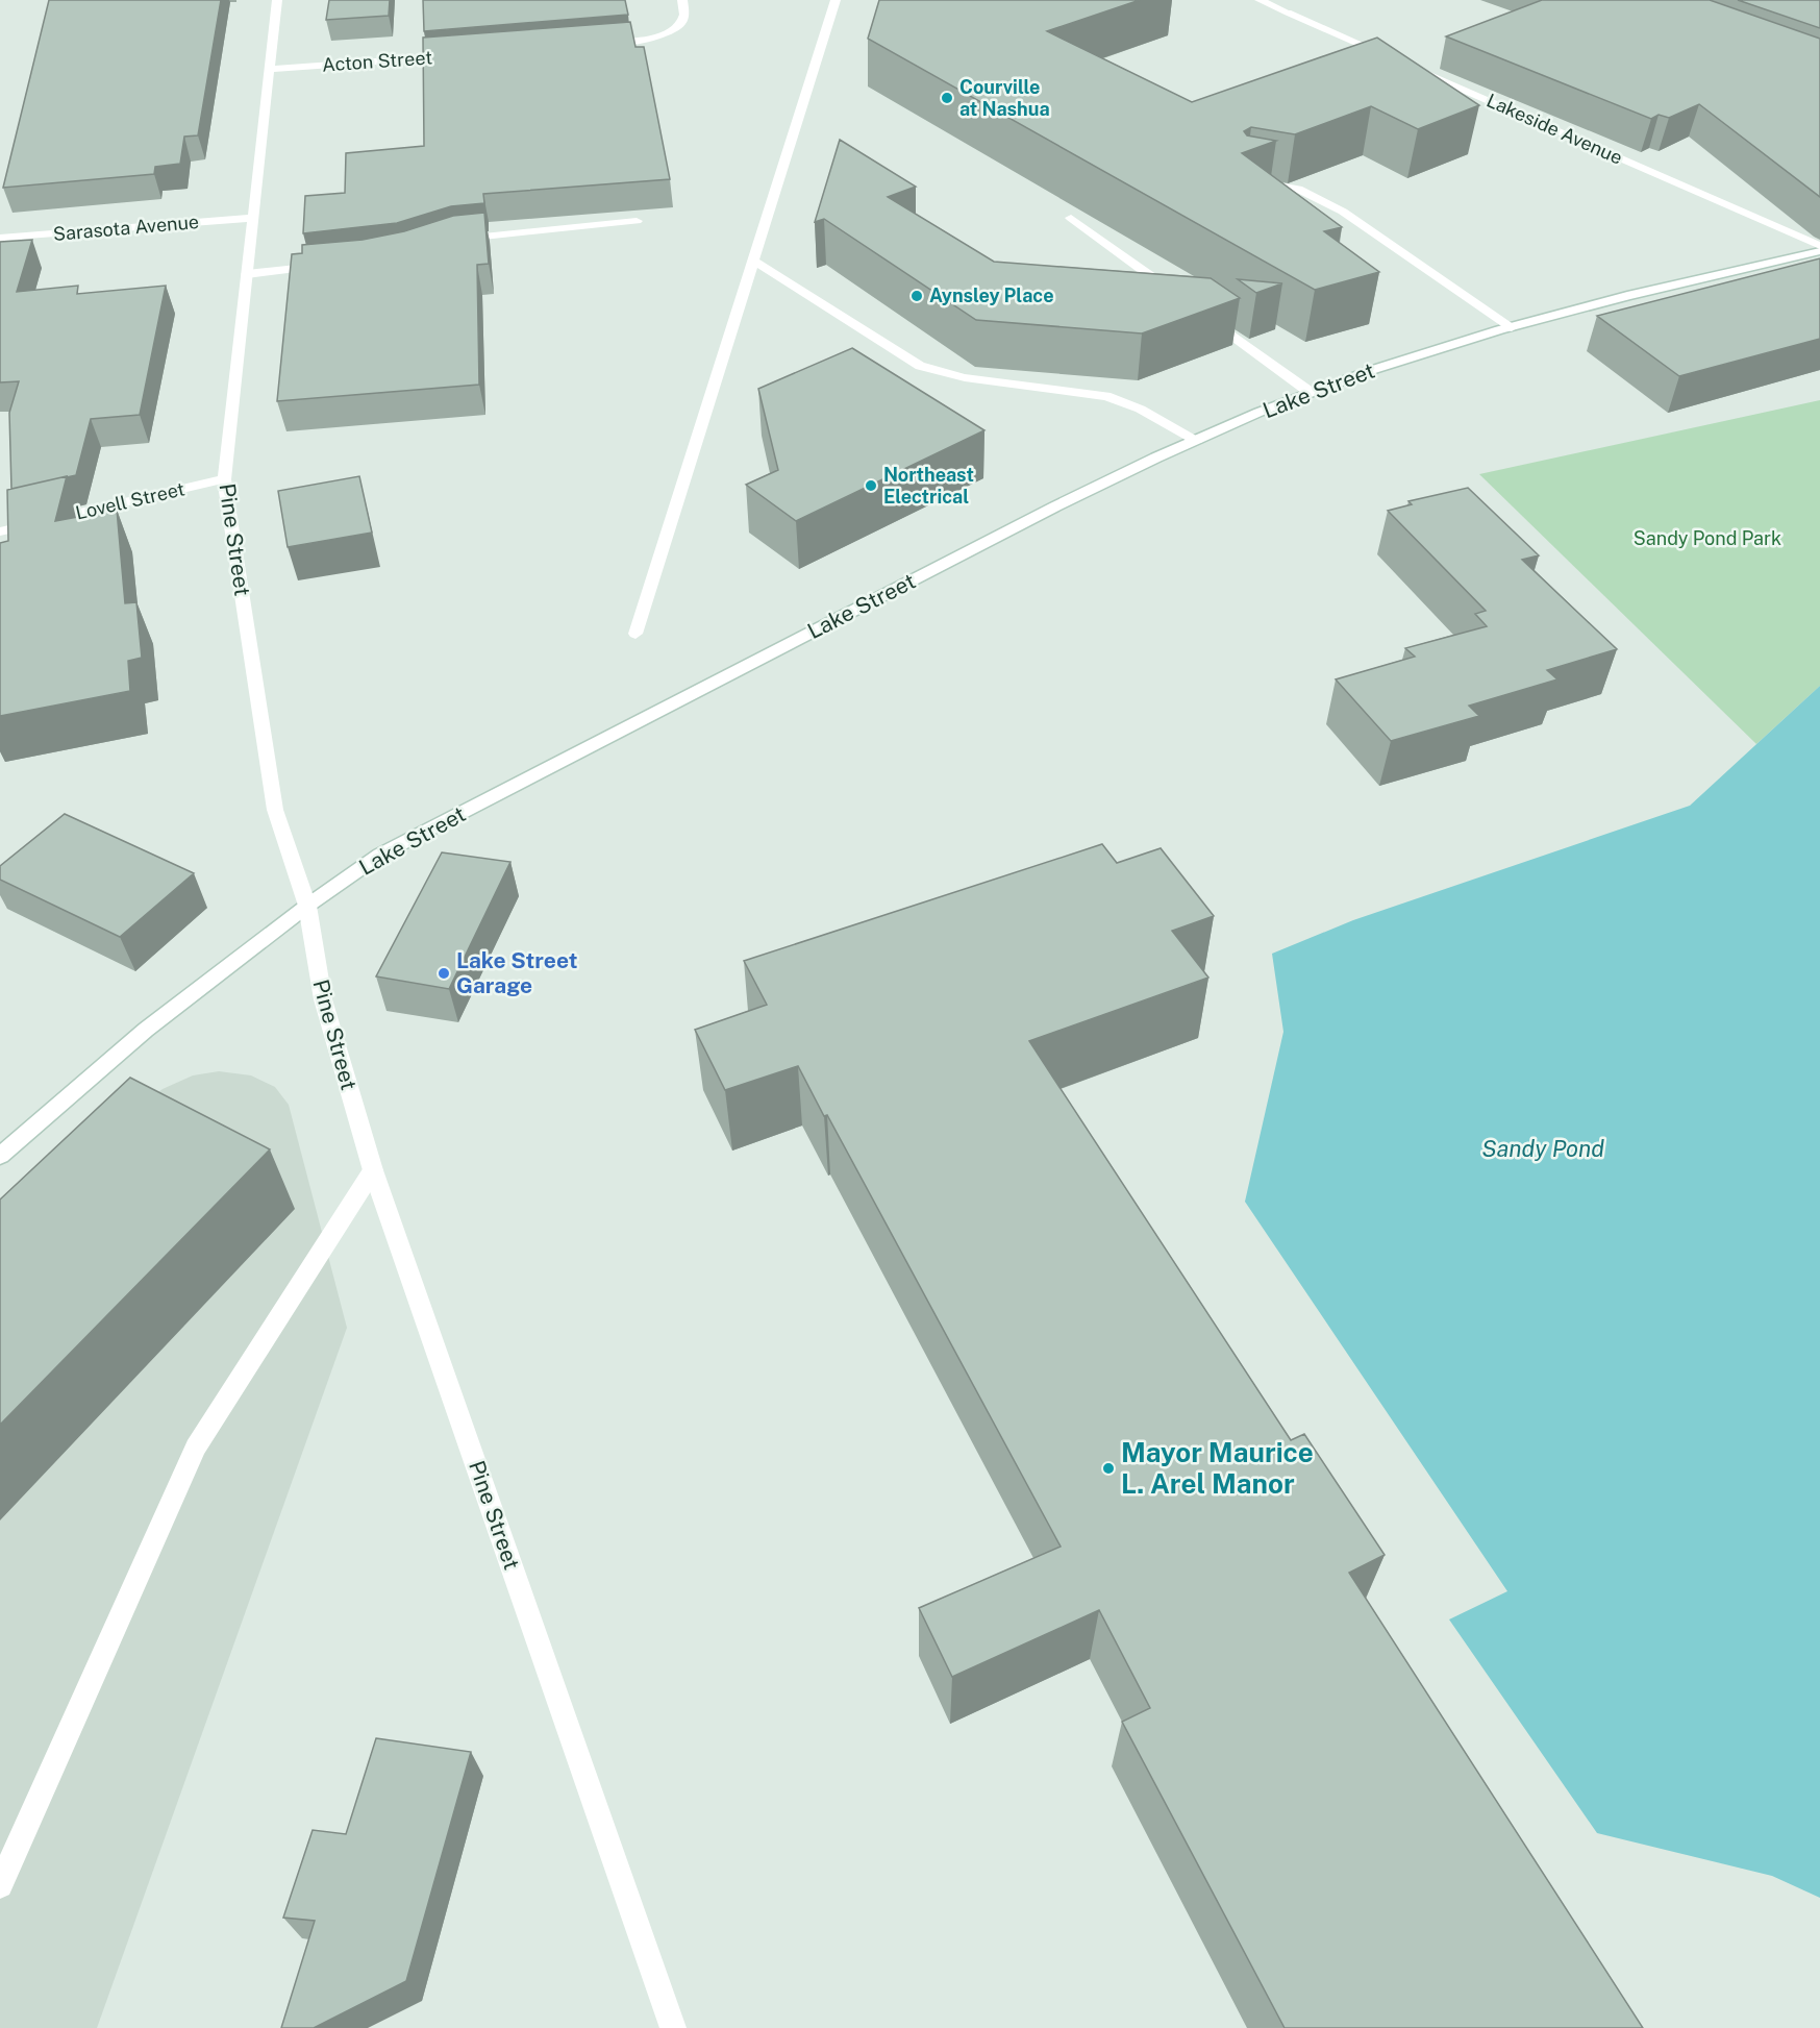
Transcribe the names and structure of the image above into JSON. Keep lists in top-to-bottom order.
{
  "streets": {
    "street": [
      "Acton Street",
      "Lakeside Avenue",
      "Sarasota Avenue",
      "Lake Street",
      "Lovell Street",
      "Pine Street"
    ]
  },
  "crossings": [
    ["Acton Street", "Pine Street"],
    ["Sarasota Avenue", "Pine Street"],
    ["Lake Street", "Pine Street"],
    ["Lovell Street", "Pine Street"]
  ],
  "water": ["Sandy Pond"],
  "parks": ["Sandy Pond Park"],
  "places": [
    "Courville at Nashua",
    "Aynsley Place",
    "Northeast Electrical",
    "Lake Street Garage",
    "Mayor Maurice L. Arel Manor"
  ]
}
